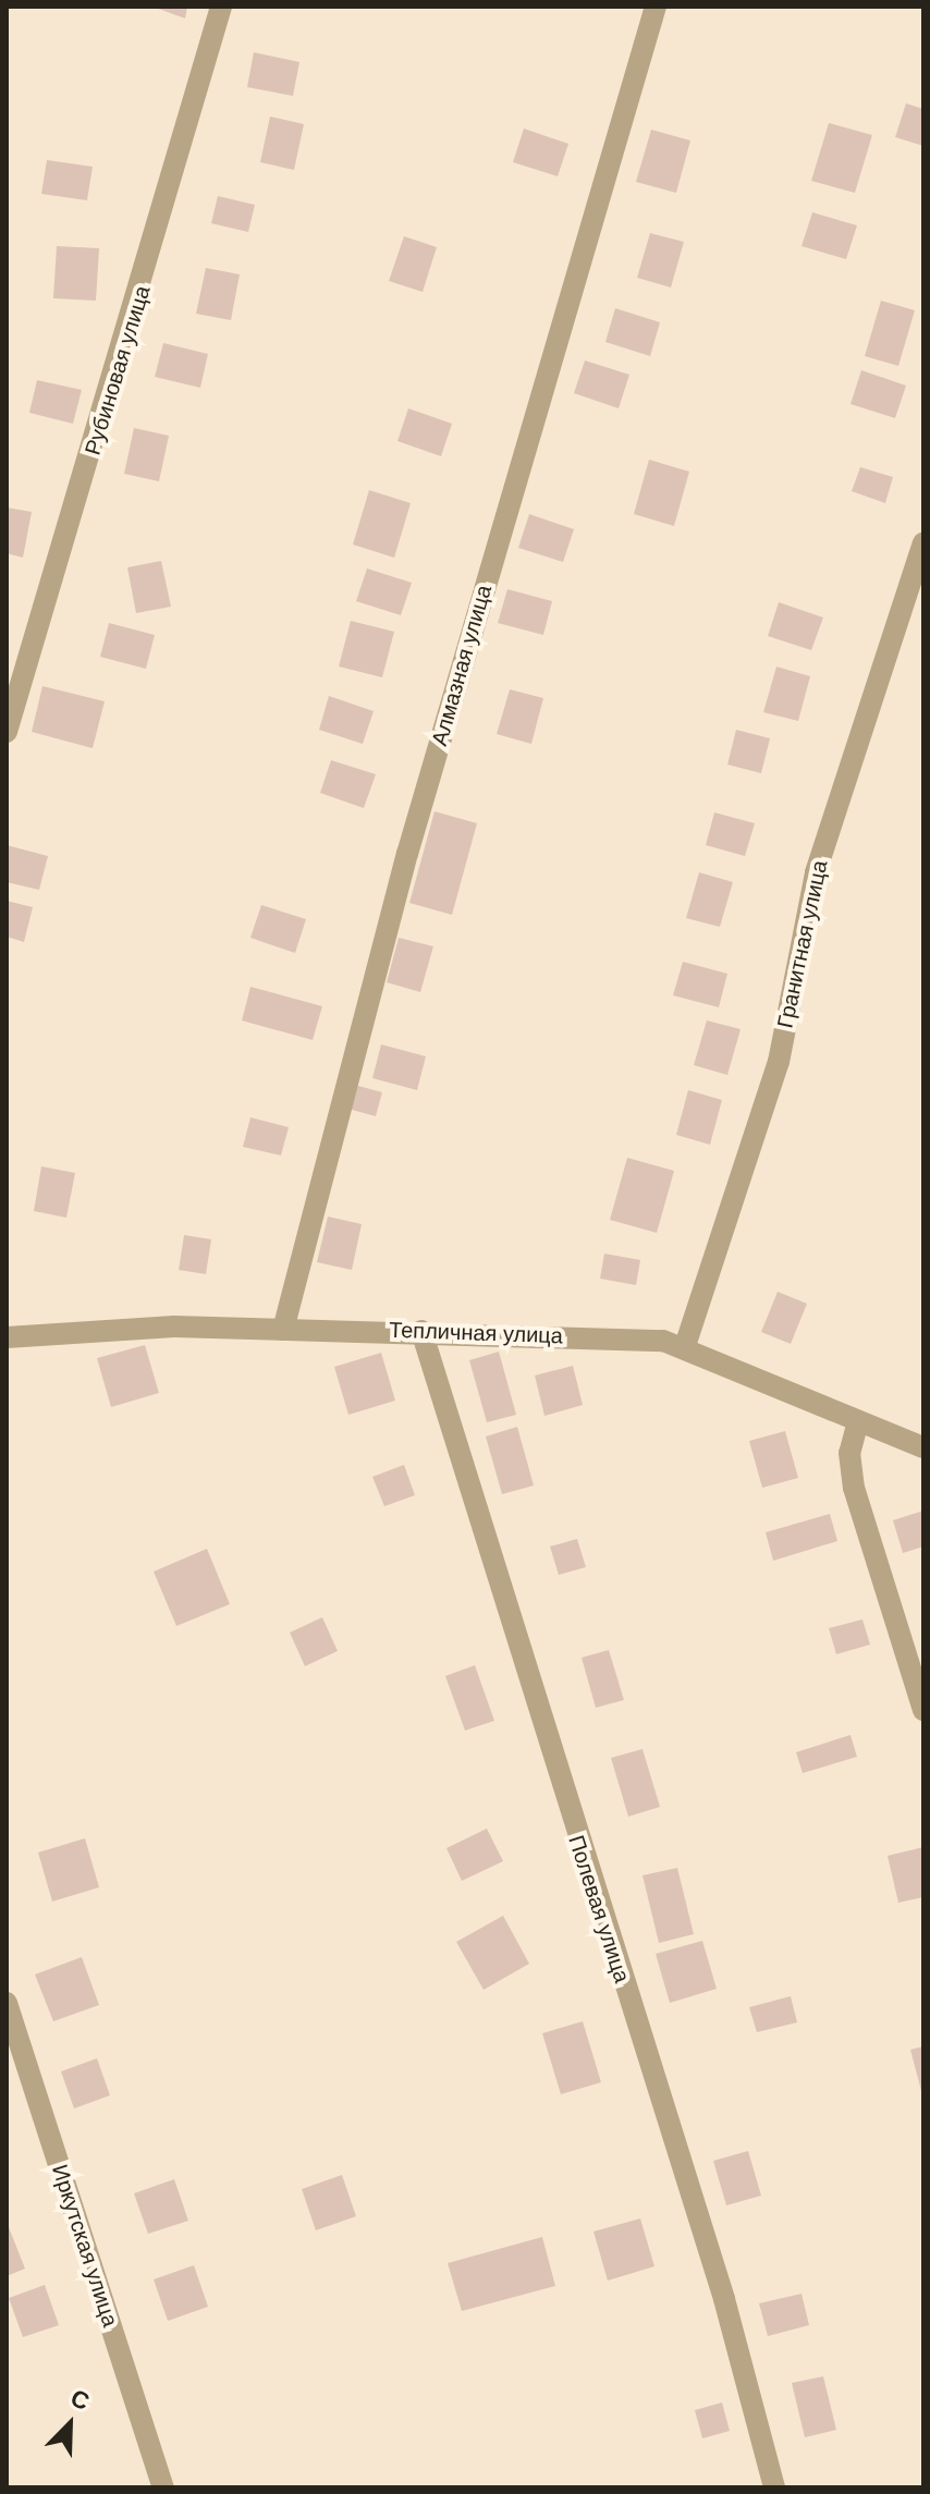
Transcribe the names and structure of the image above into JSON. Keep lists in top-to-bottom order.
{
  "streets": {
    "street": [
      "Рубиновая улица",
      "Алмазная улица",
      "Гранитная улица",
      "Тепличная улица",
      "Полевая улица",
      "Иркутская улица"
    ]
  },
  "crossings": [
    ["Алмазная улица", "Тепличная улица"],
    ["Гранитная улица", "Тепличная улица"],
    ["Тепличная улица", "Полевая улица"]
  ],
  "north": "top right"
}
